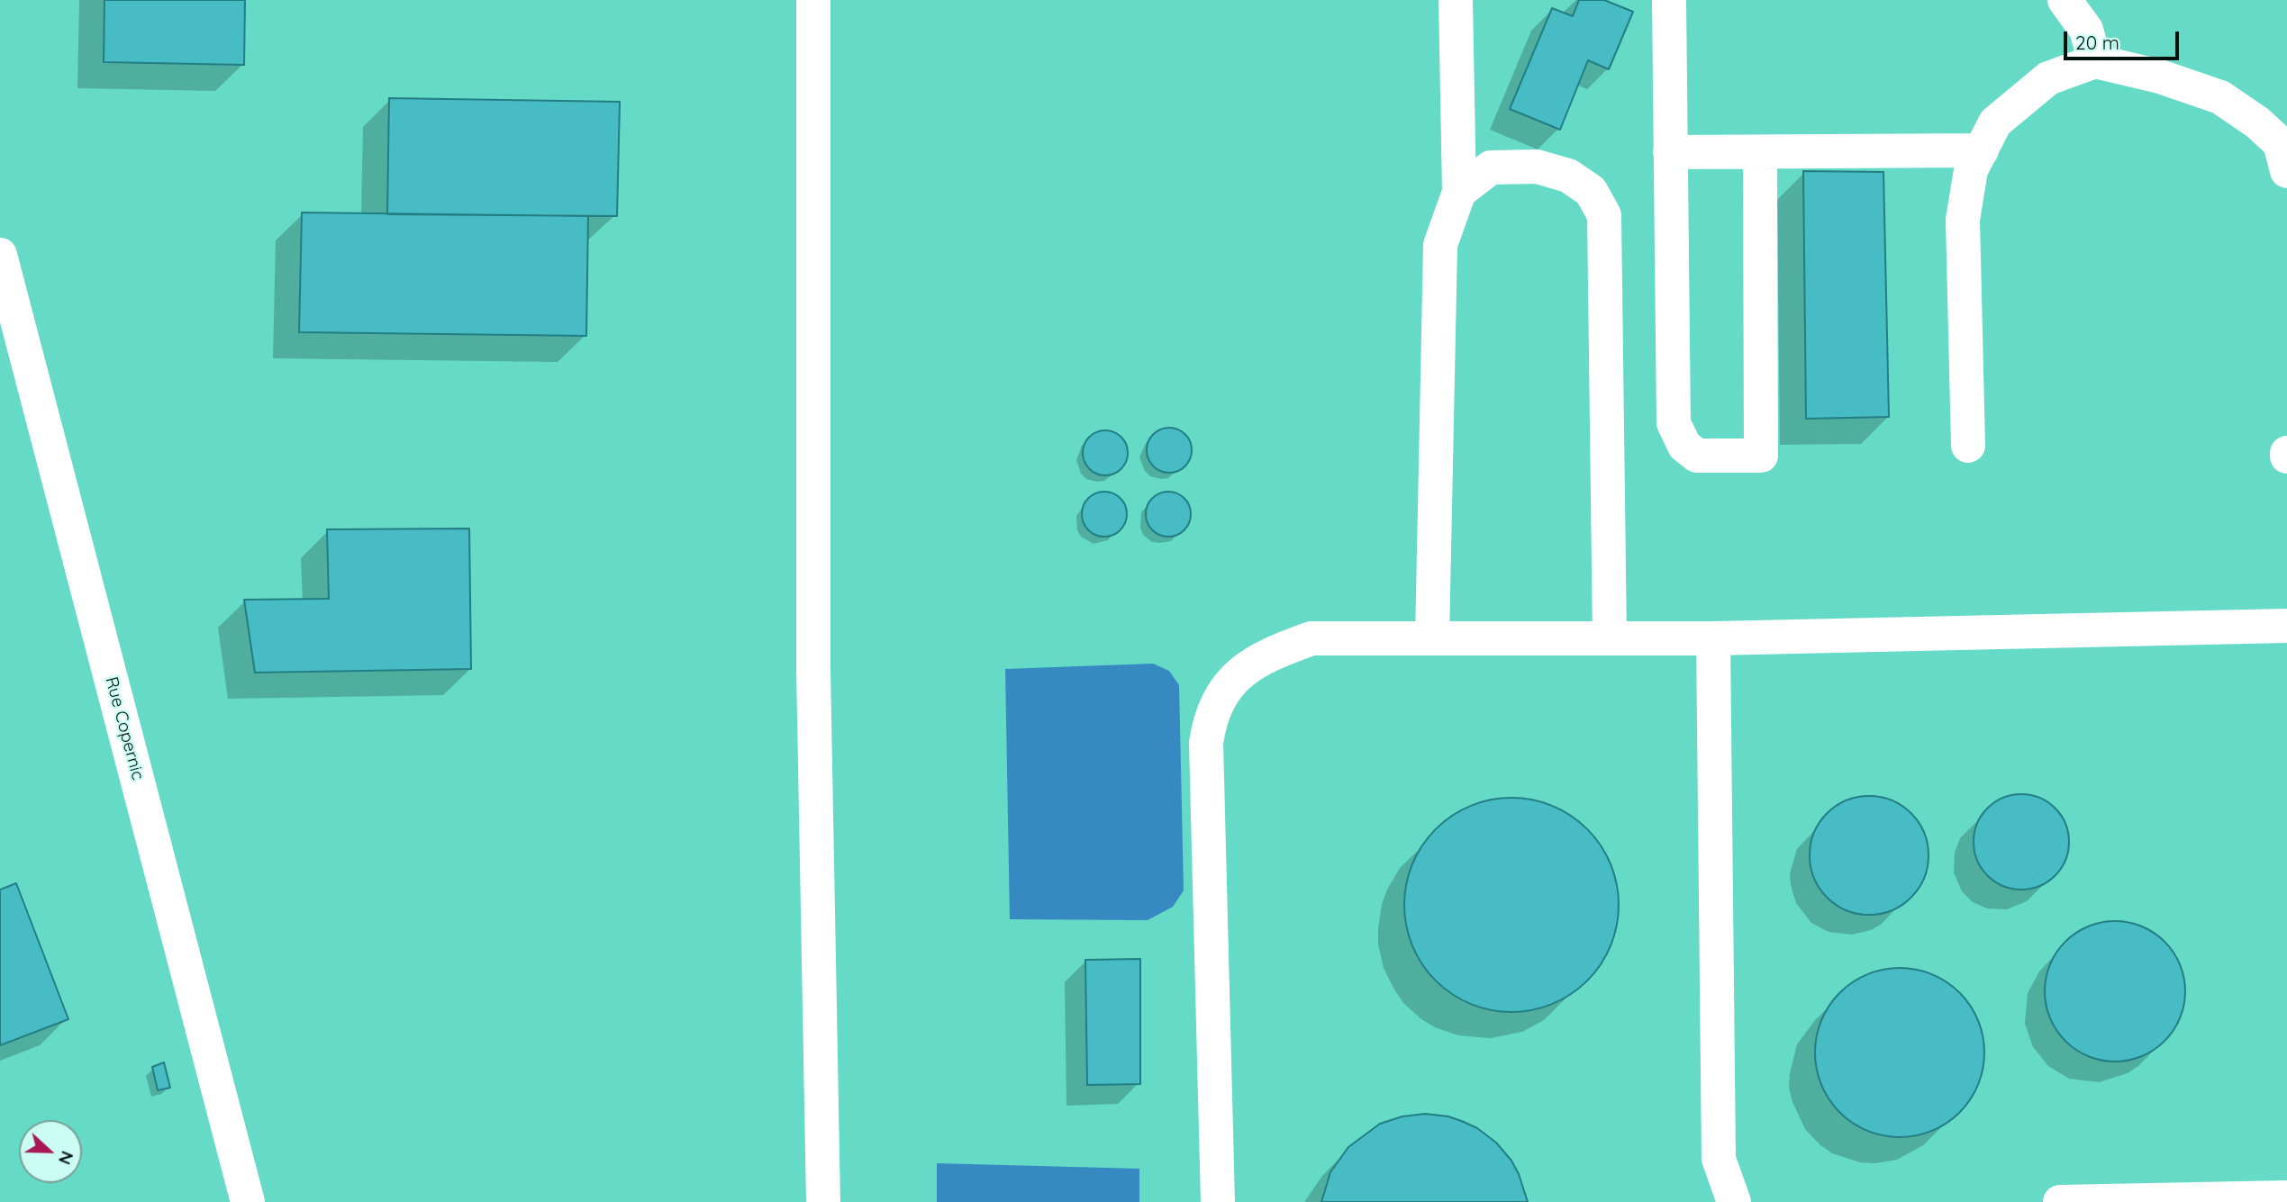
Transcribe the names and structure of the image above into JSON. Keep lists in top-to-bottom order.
{
  "streets": {
    "street": ["Rue Copernic"]
  },
  "scale_bar": "20 m",
  "north": "right"
}
